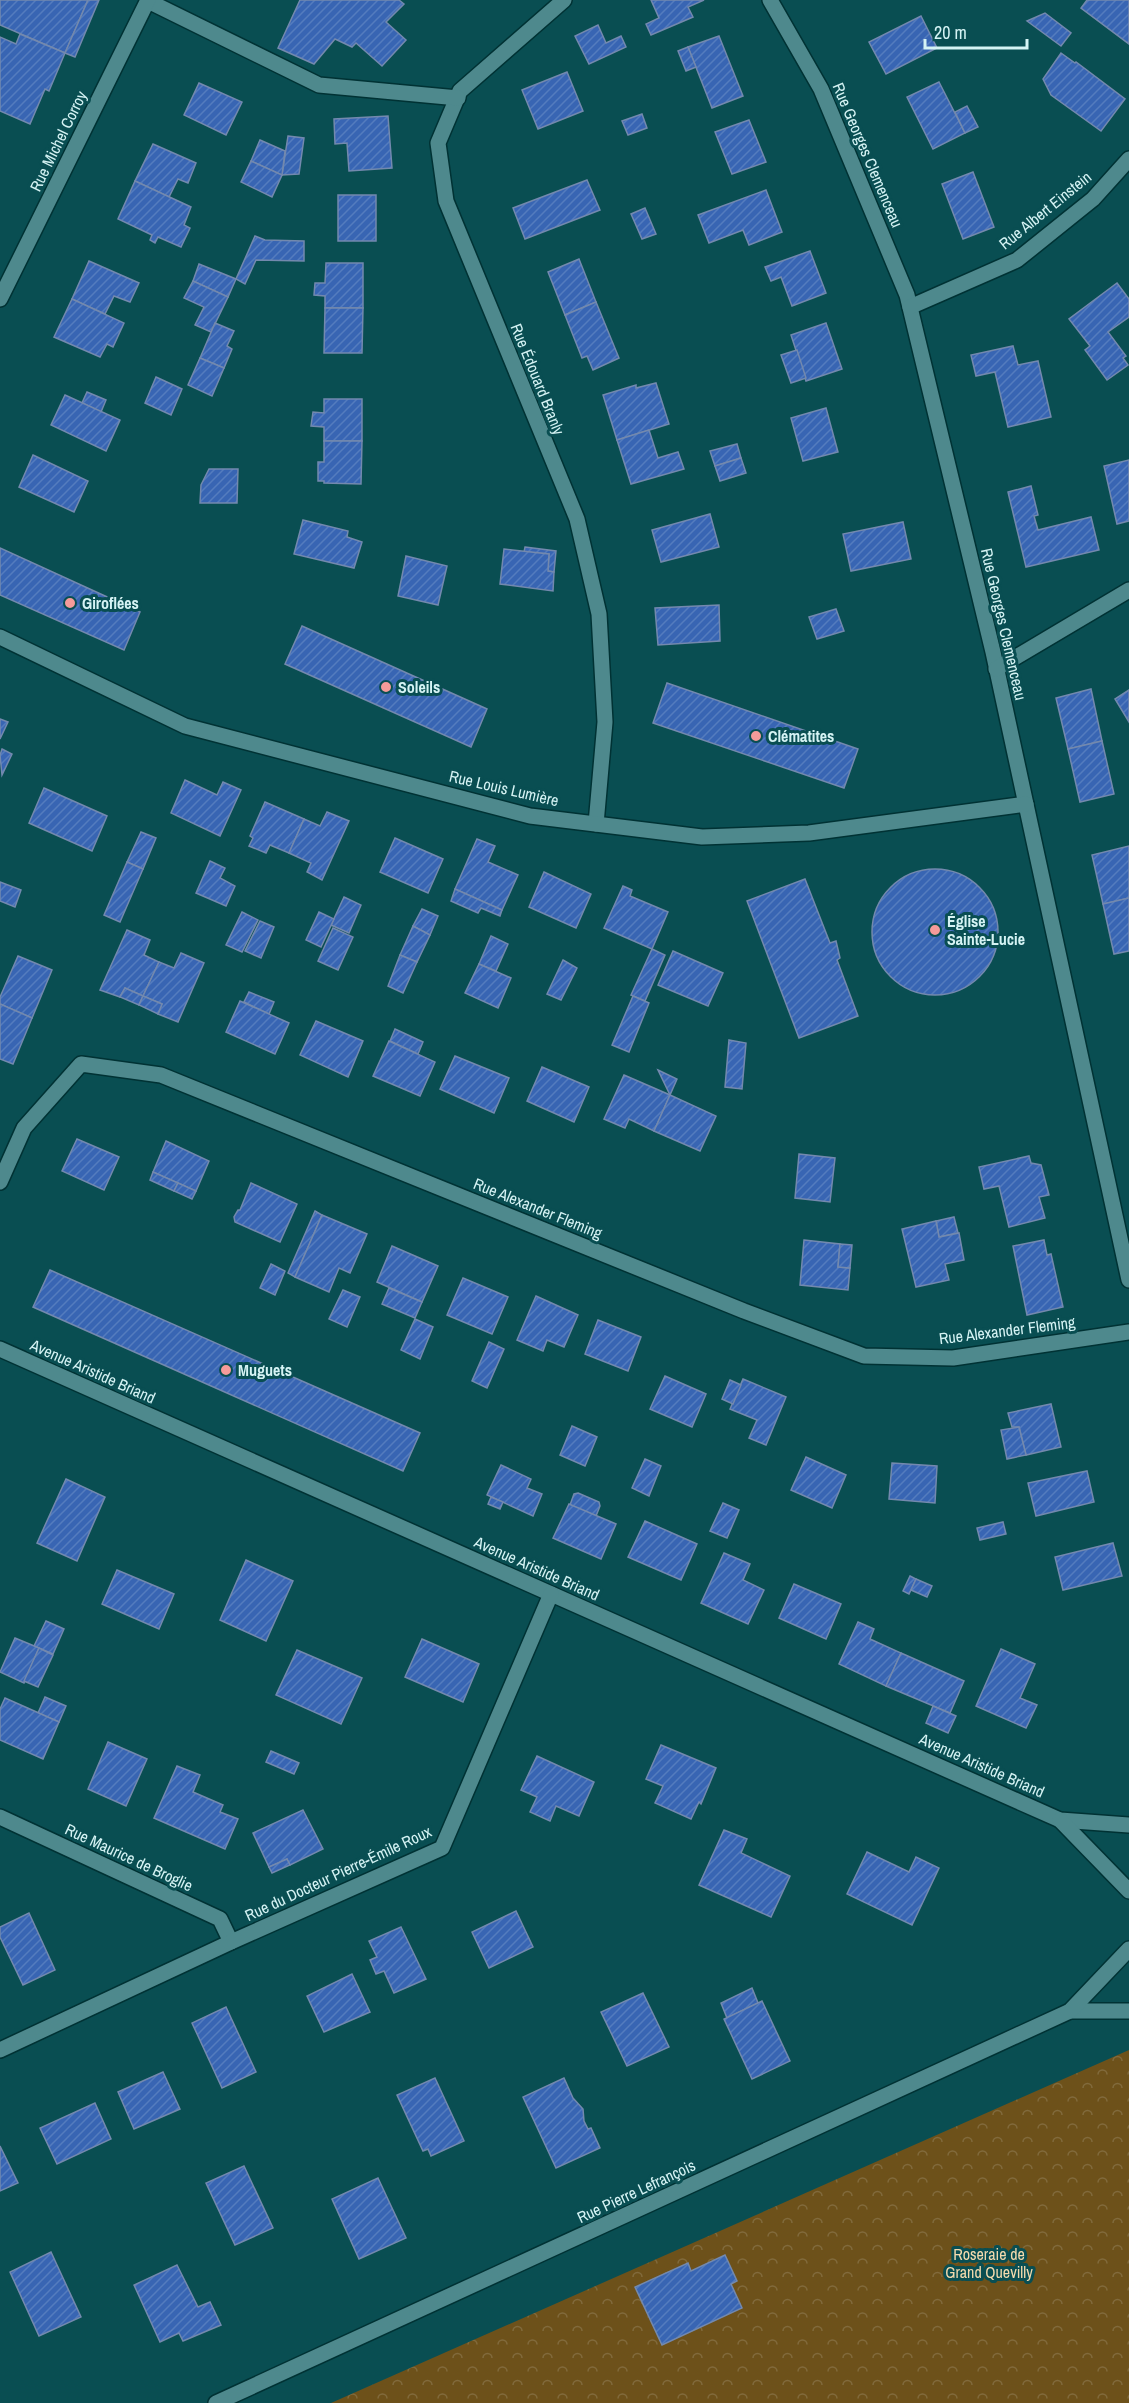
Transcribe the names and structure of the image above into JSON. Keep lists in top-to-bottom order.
{
  "streets": {
    "street": [
      "Rue Michel Corroy",
      "Rue Georges Clemenceau",
      "Rue Albert Einstein",
      "Rue Édouard Branly",
      "Rue Louis Lumière",
      "Rue Alexander Fleming",
      "Avenue Aristide Briand",
      "Rue Maurice de Broglie",
      "Rue du Docteur Pierre-Émile Roux",
      "Rue Pierre Lefrançois"
    ]
  },
  "crossings": [
    ["Rue Georges Clemenceau", "Rue Albert Einstein"],
    ["Rue Georges Clemenceau", "Rue Louis Lumière"],
    ["Rue Édouard Branly", "Rue Louis Lumière"],
    ["Avenue Aristide Briand", "Rue du Docteur Pierre-Émile Roux"],
    ["Rue Maurice de Broglie", "Rue du Docteur Pierre-Émile Roux"]
  ],
  "parks": ["Roseraie de Grand Quevilly"],
  "places": [
    "Giroflées",
    "Soleils",
    "Clématites",
    "Église Sainte-Lucie",
    "Muguets"
  ],
  "scale_bar": "20 m"
}
